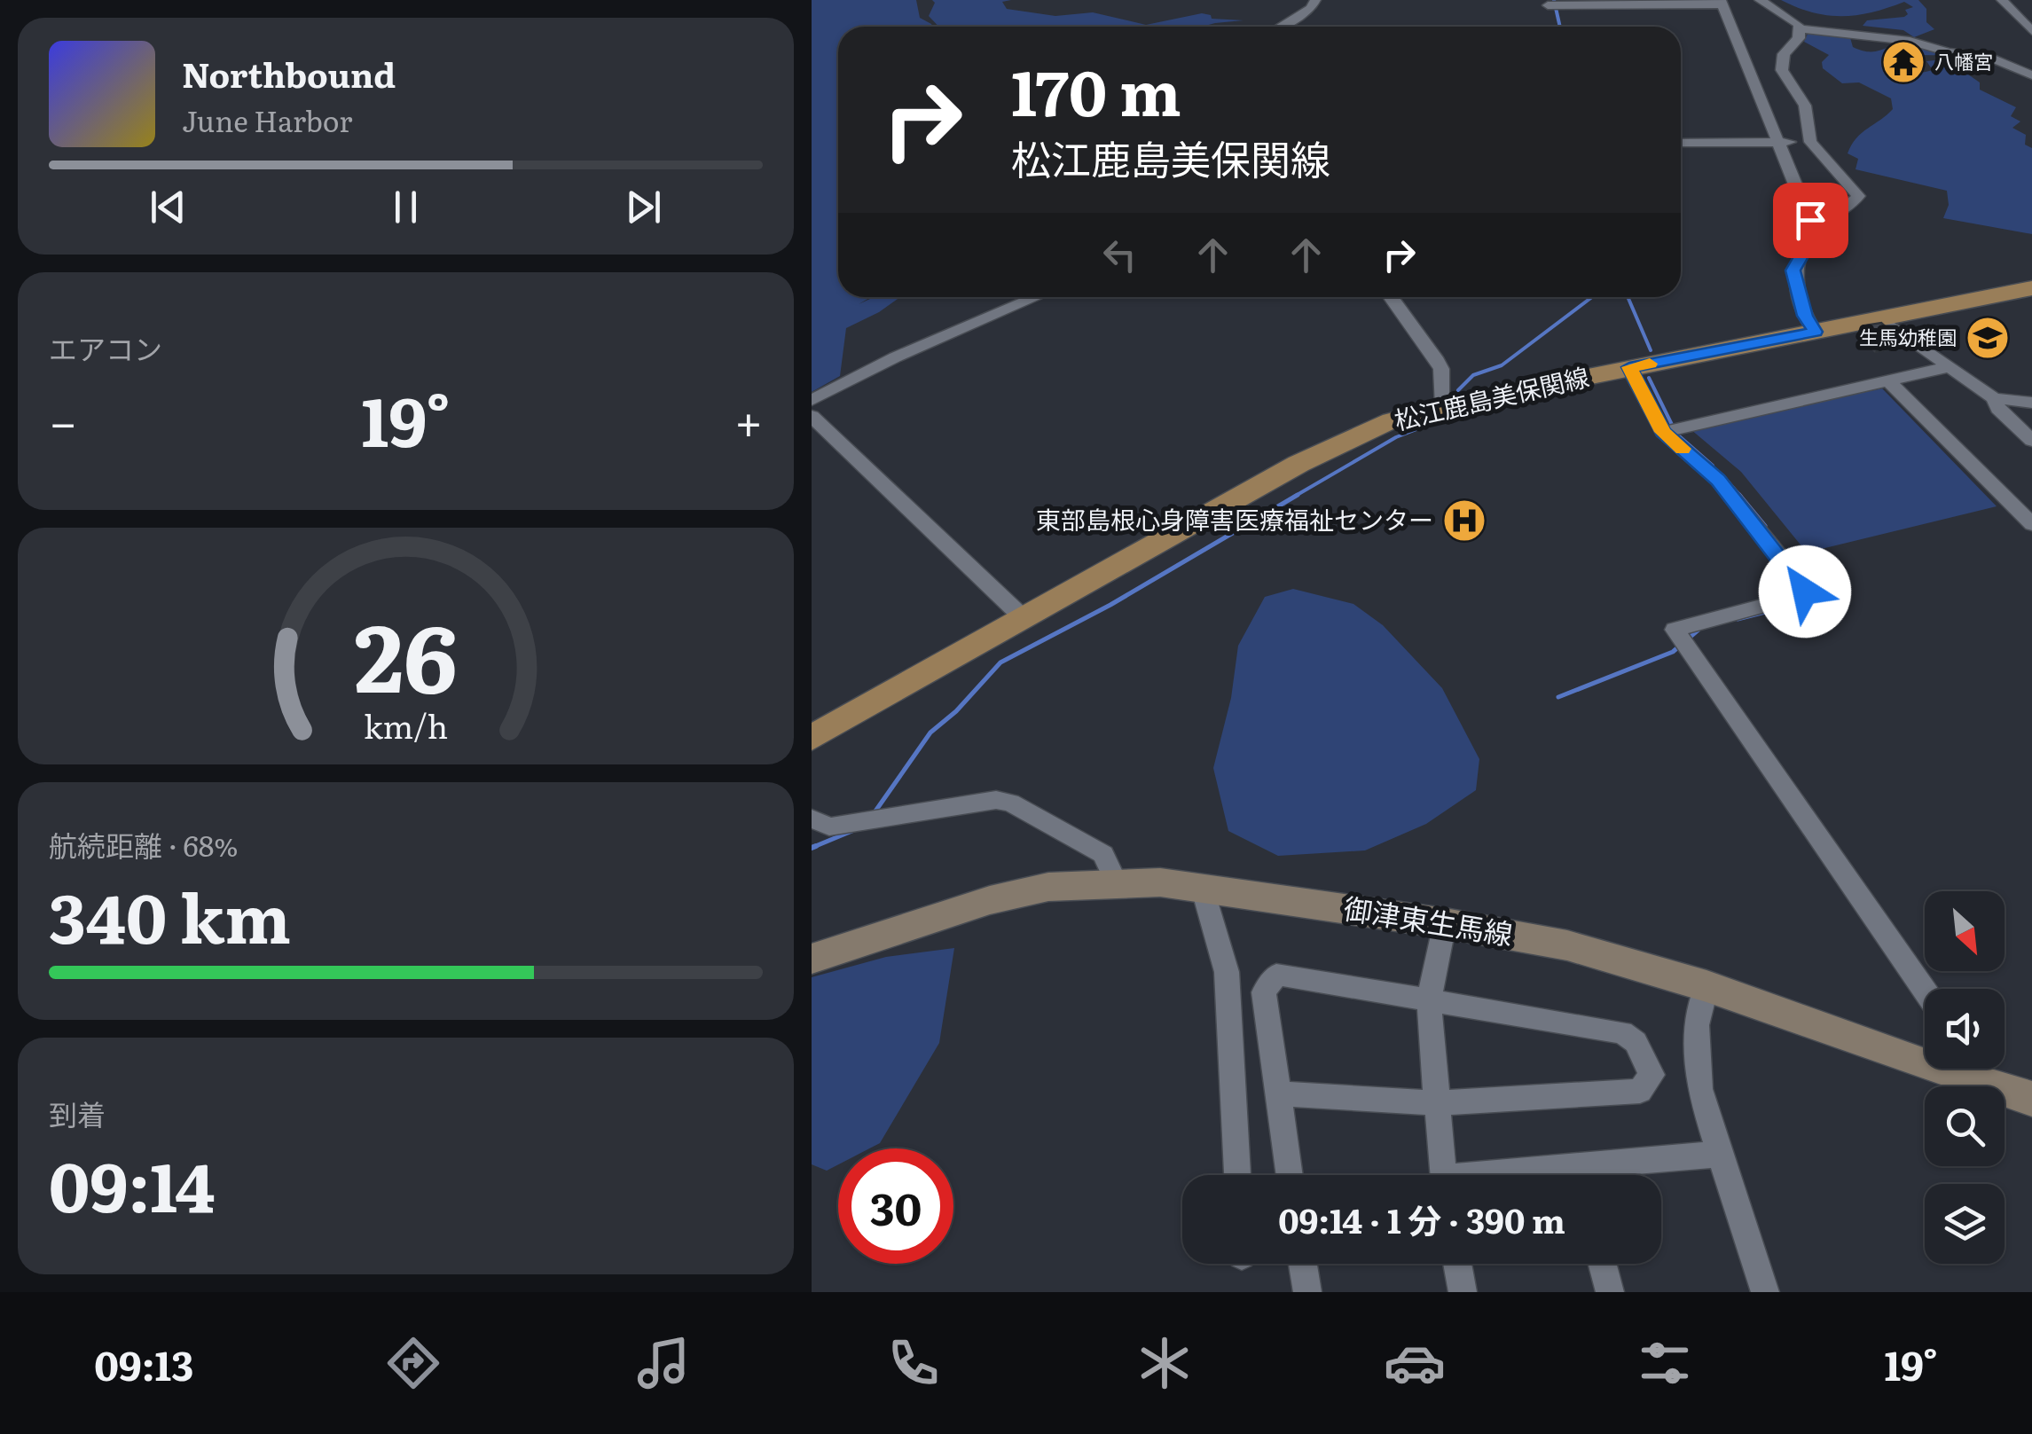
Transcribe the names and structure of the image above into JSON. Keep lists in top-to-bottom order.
{
  "streets": {
    "main road": ["松江鹿島美保関線", "御津東生馬線"]
  },
  "places": {
    "temple": ["八幡宮"],
    "school or university": ["生馬幼稚園"],
    "hospital": ["東部島根心身障害医療福祉センター"]
  },
  "north": "bottom right",
  "page": {
    "turn": ["170 m", "松江鹿島美保関線"],
    "song": ["Northbound", "June Harbor"],
    "tile": [
      "エアコン",
      ["航続距離 · 68%", "340 km"],
      ["到着", "09:14"]
    ],
    "heat": ["−", "19°", "+"],
    "limit": "30",
    "trip": "09:14 · 1 分 · 390 m",
    "tabs": ["09:13", "19°"],
    "gauge": ["26", "km/h"]
  }
}
